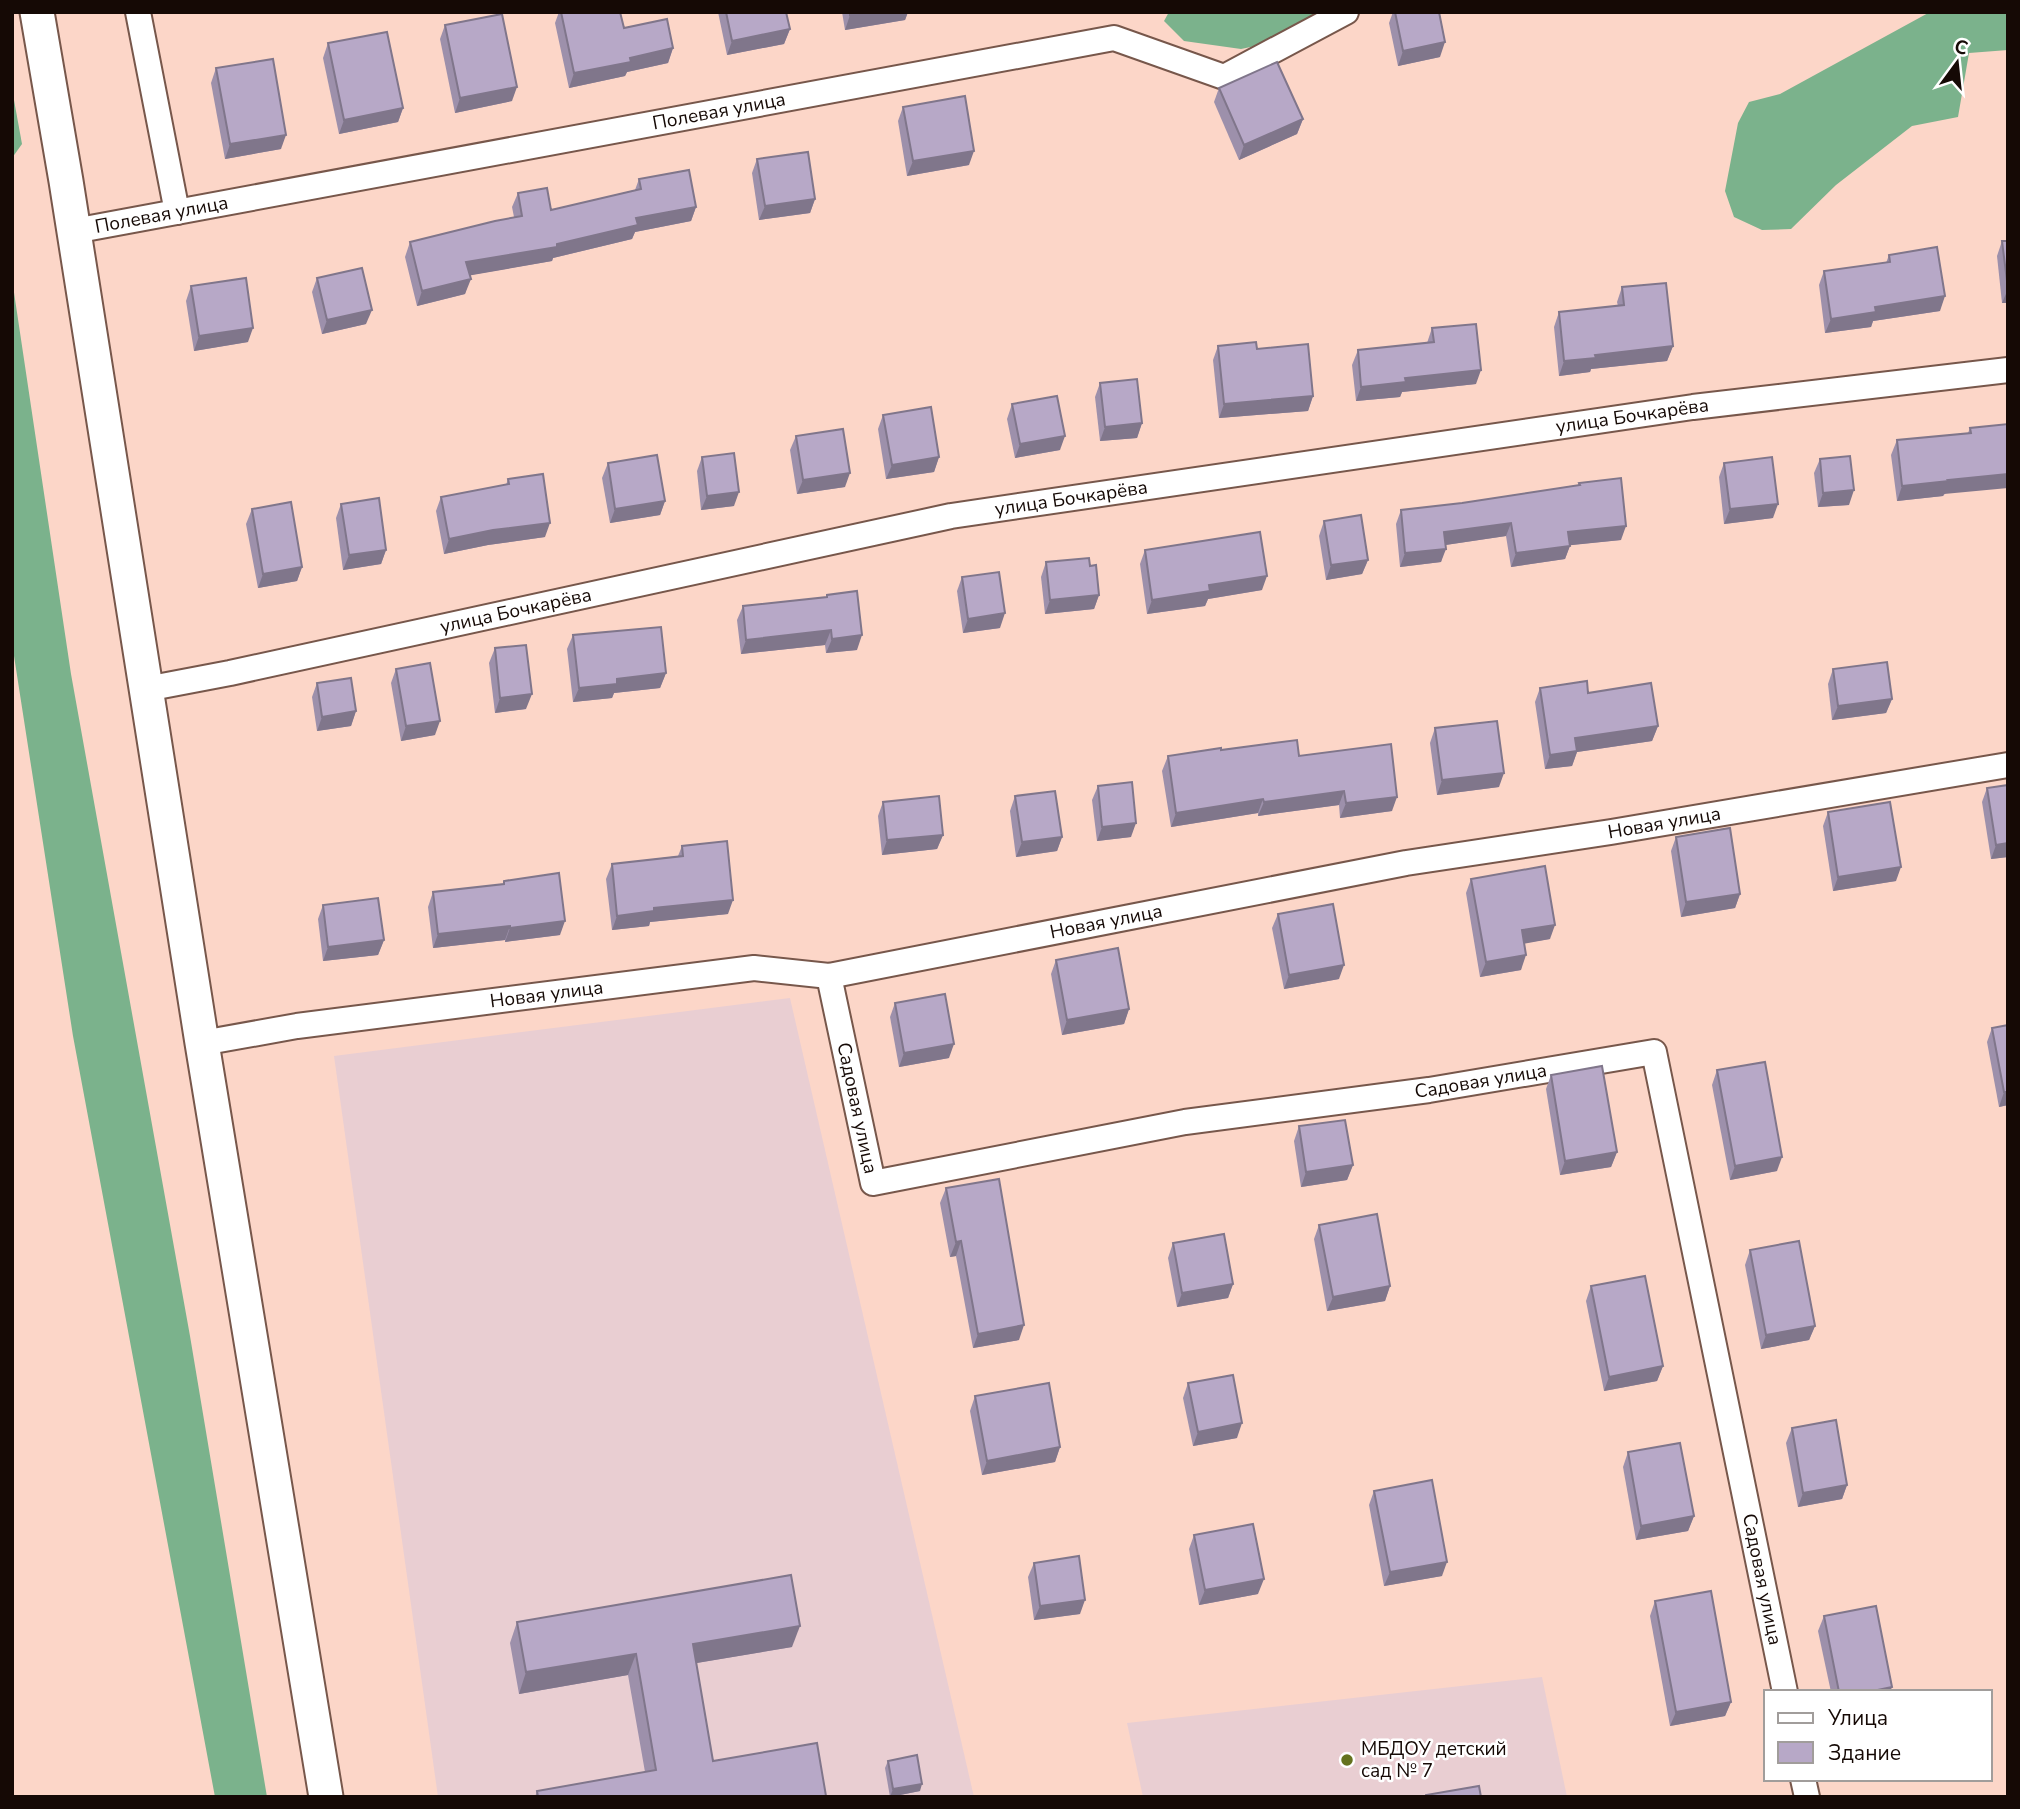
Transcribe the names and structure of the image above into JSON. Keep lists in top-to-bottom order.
{
  "streets": {
    "street": [
      "Полевая улица",
      "улица Бочкарёва",
      "Новая улица",
      "Садовая улица"
    ]
  },
  "crossings": [
    ["Новая улица", "Садовая улица"]
  ],
  "places": ["МБДОУ детский сад № 7"],
  "legend": ["Улица", "Здание"],
  "north": "top"
}
